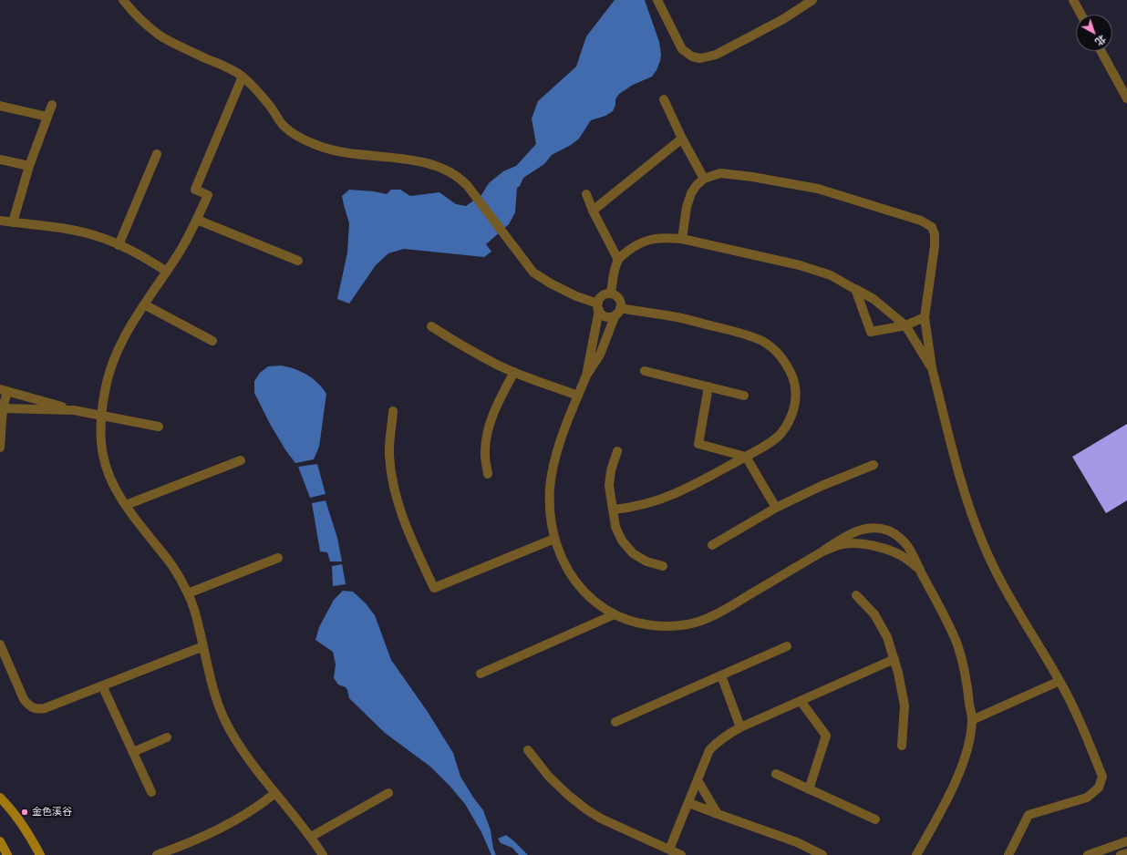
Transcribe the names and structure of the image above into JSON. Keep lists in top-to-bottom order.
{
  "places": ["金色溪谷"],
  "north": "bottom right"
}
